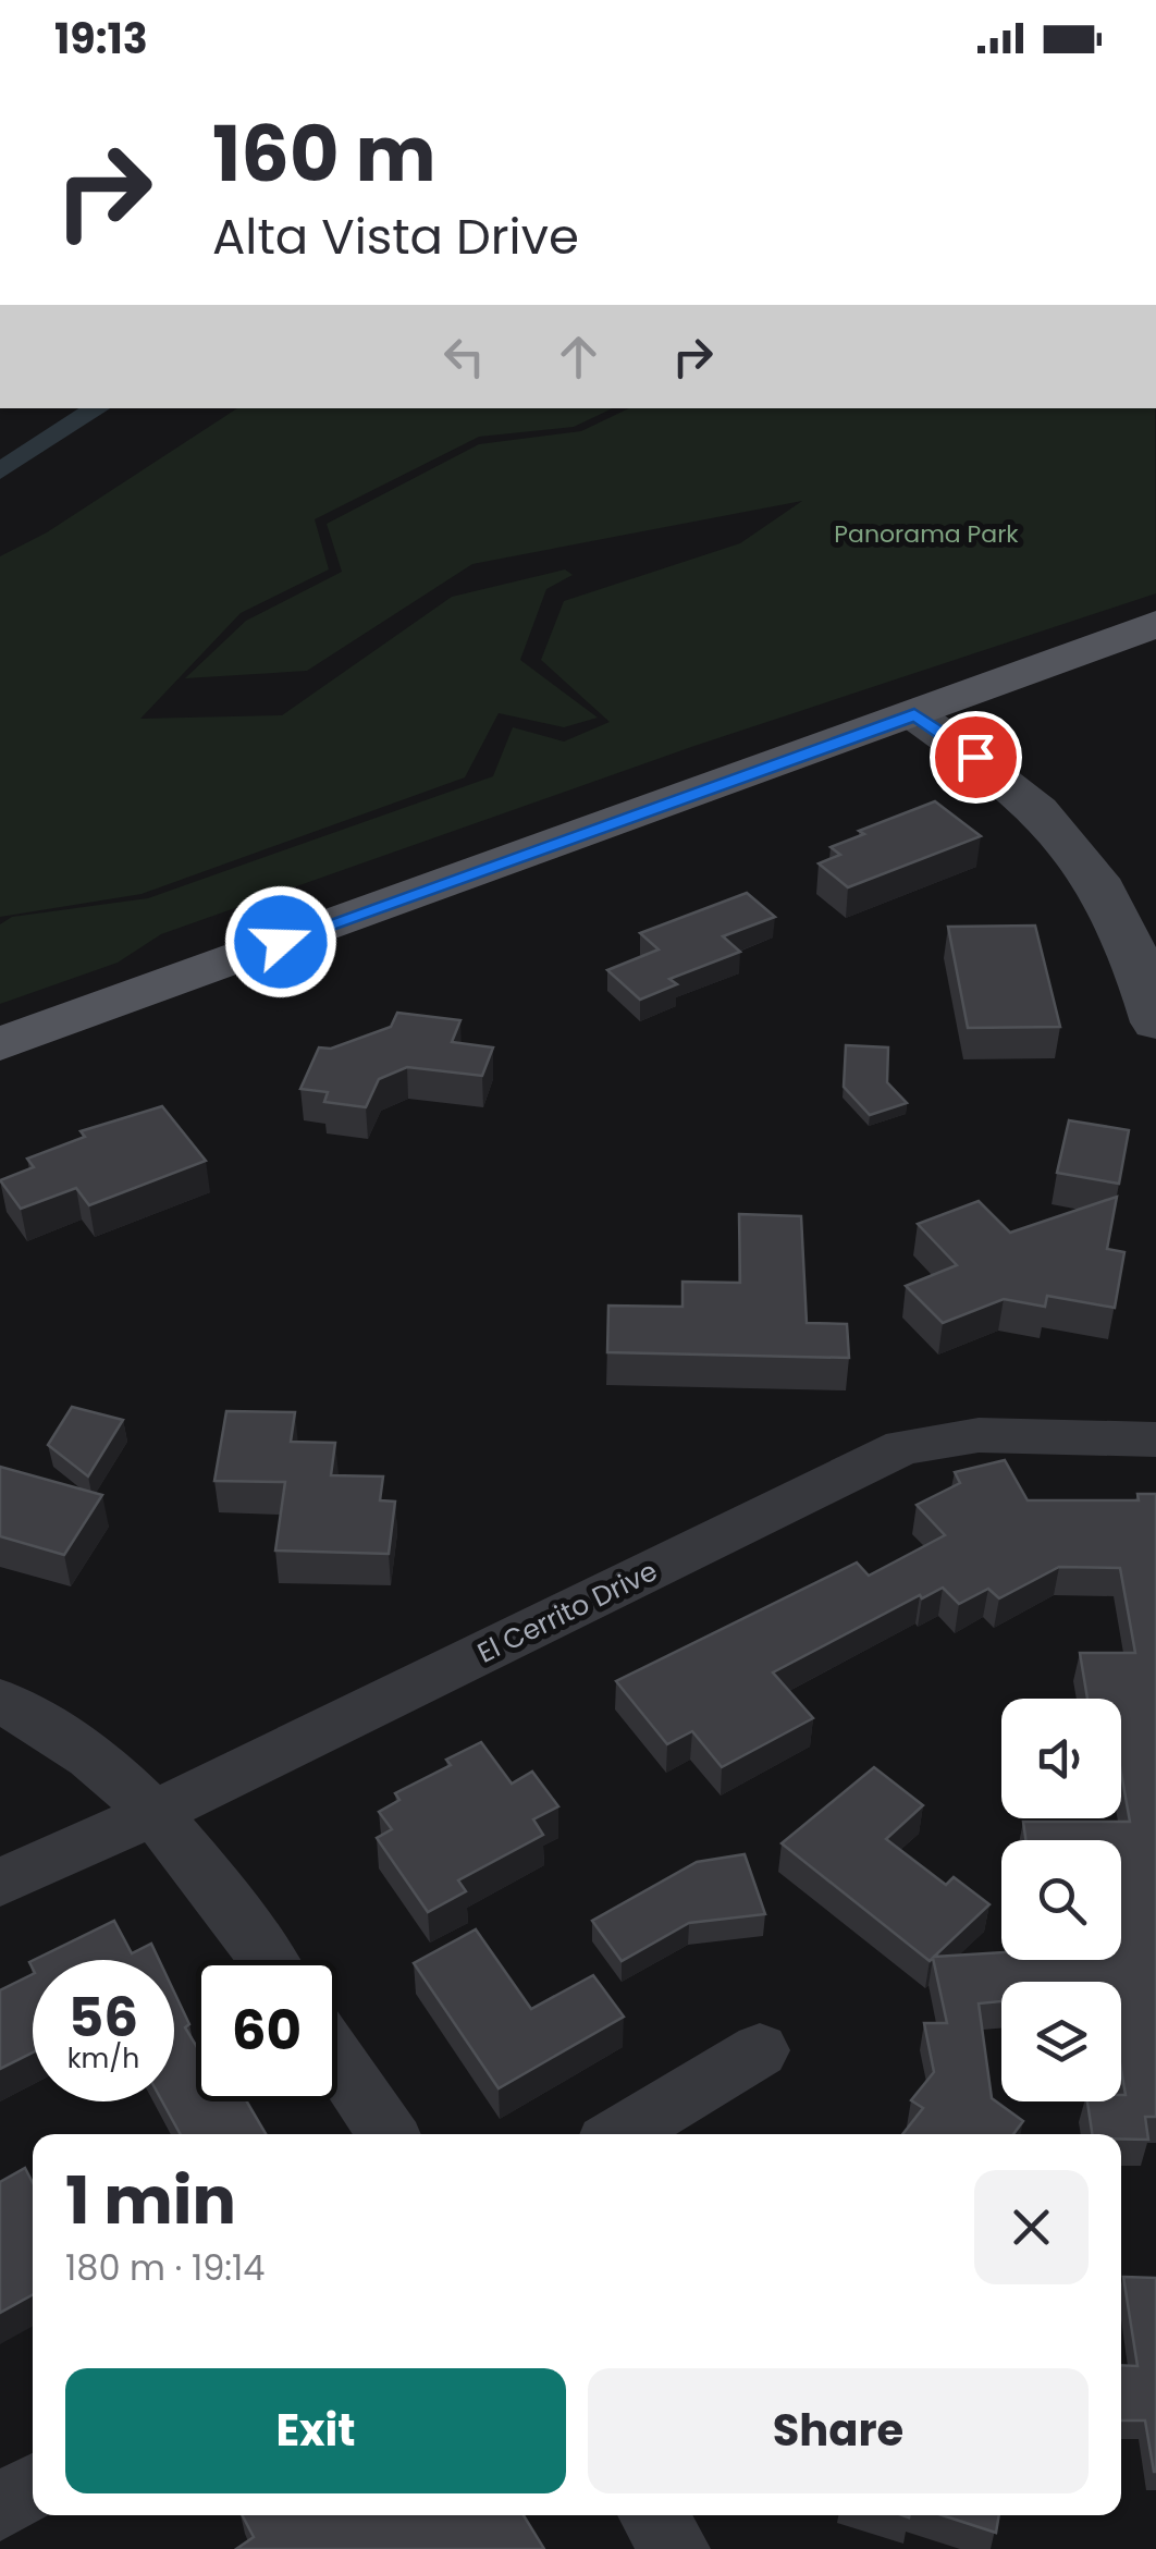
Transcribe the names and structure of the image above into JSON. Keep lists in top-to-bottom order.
{
  "streets": {
    "street": ["El Cerrito Drive"]
  },
  "parks": ["Panorama Park"],
  "page": {
    "status": "19:13",
    "turn": ["160 m", "Alta Vista Drive"],
    "speed": "56 km/h",
    "limit": "60",
    "heading": ["1 min", "180 m · 19:14"],
    "buttons": ["Exit", "Share"]
  }
}
